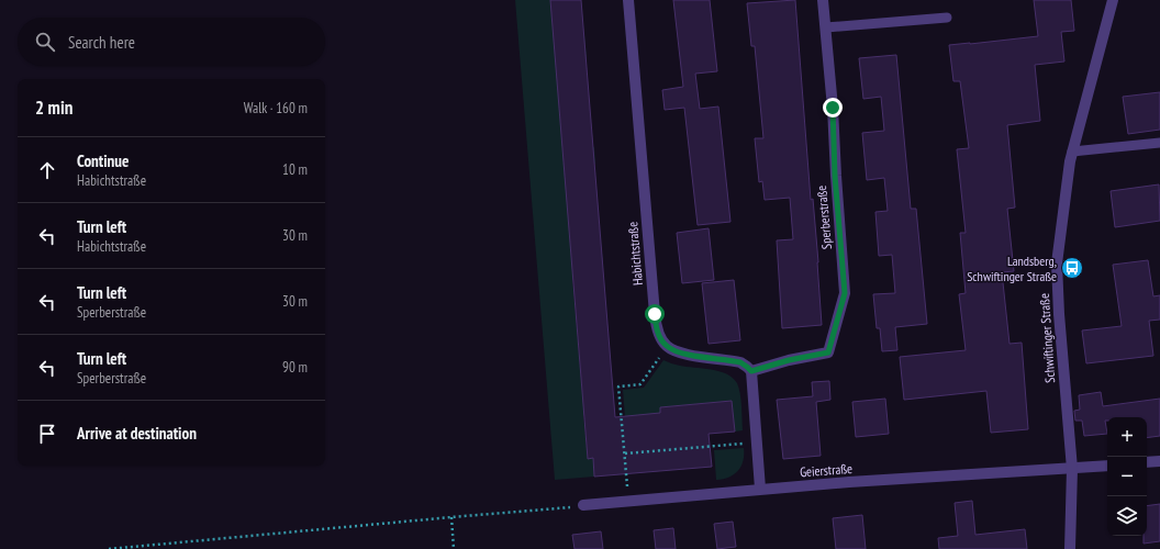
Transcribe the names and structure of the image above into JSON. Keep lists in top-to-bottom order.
{
  "streets": {
    "street": [
      "Sperberstraße",
      "Habichtstraße",
      "Schwiftinger Straße",
      "Geierstraße"
    ]
  },
  "crossings": [
    ["Schwiftinger Straße", "Geierstraße"]
  ],
  "places": {
    "bus stop": ["Landsberg, Schwiftinger Straße"]
  },
  "page": {
    "search": "Search here",
    "heading": ["2 min", "Walk · 160 m"],
    "list": [
      ["Continue", "Habichtstraße", "10 m"],
      ["Turn left", "Habichtstraße", "30 m"],
      ["Turn left", "Sperberstraße", "30 m"],
      ["Turn left", "Sperberstraße", "90 m"],
      "Arrive at destination"
    ],
    "map_buttons": ["+", "−"]
  }
}
